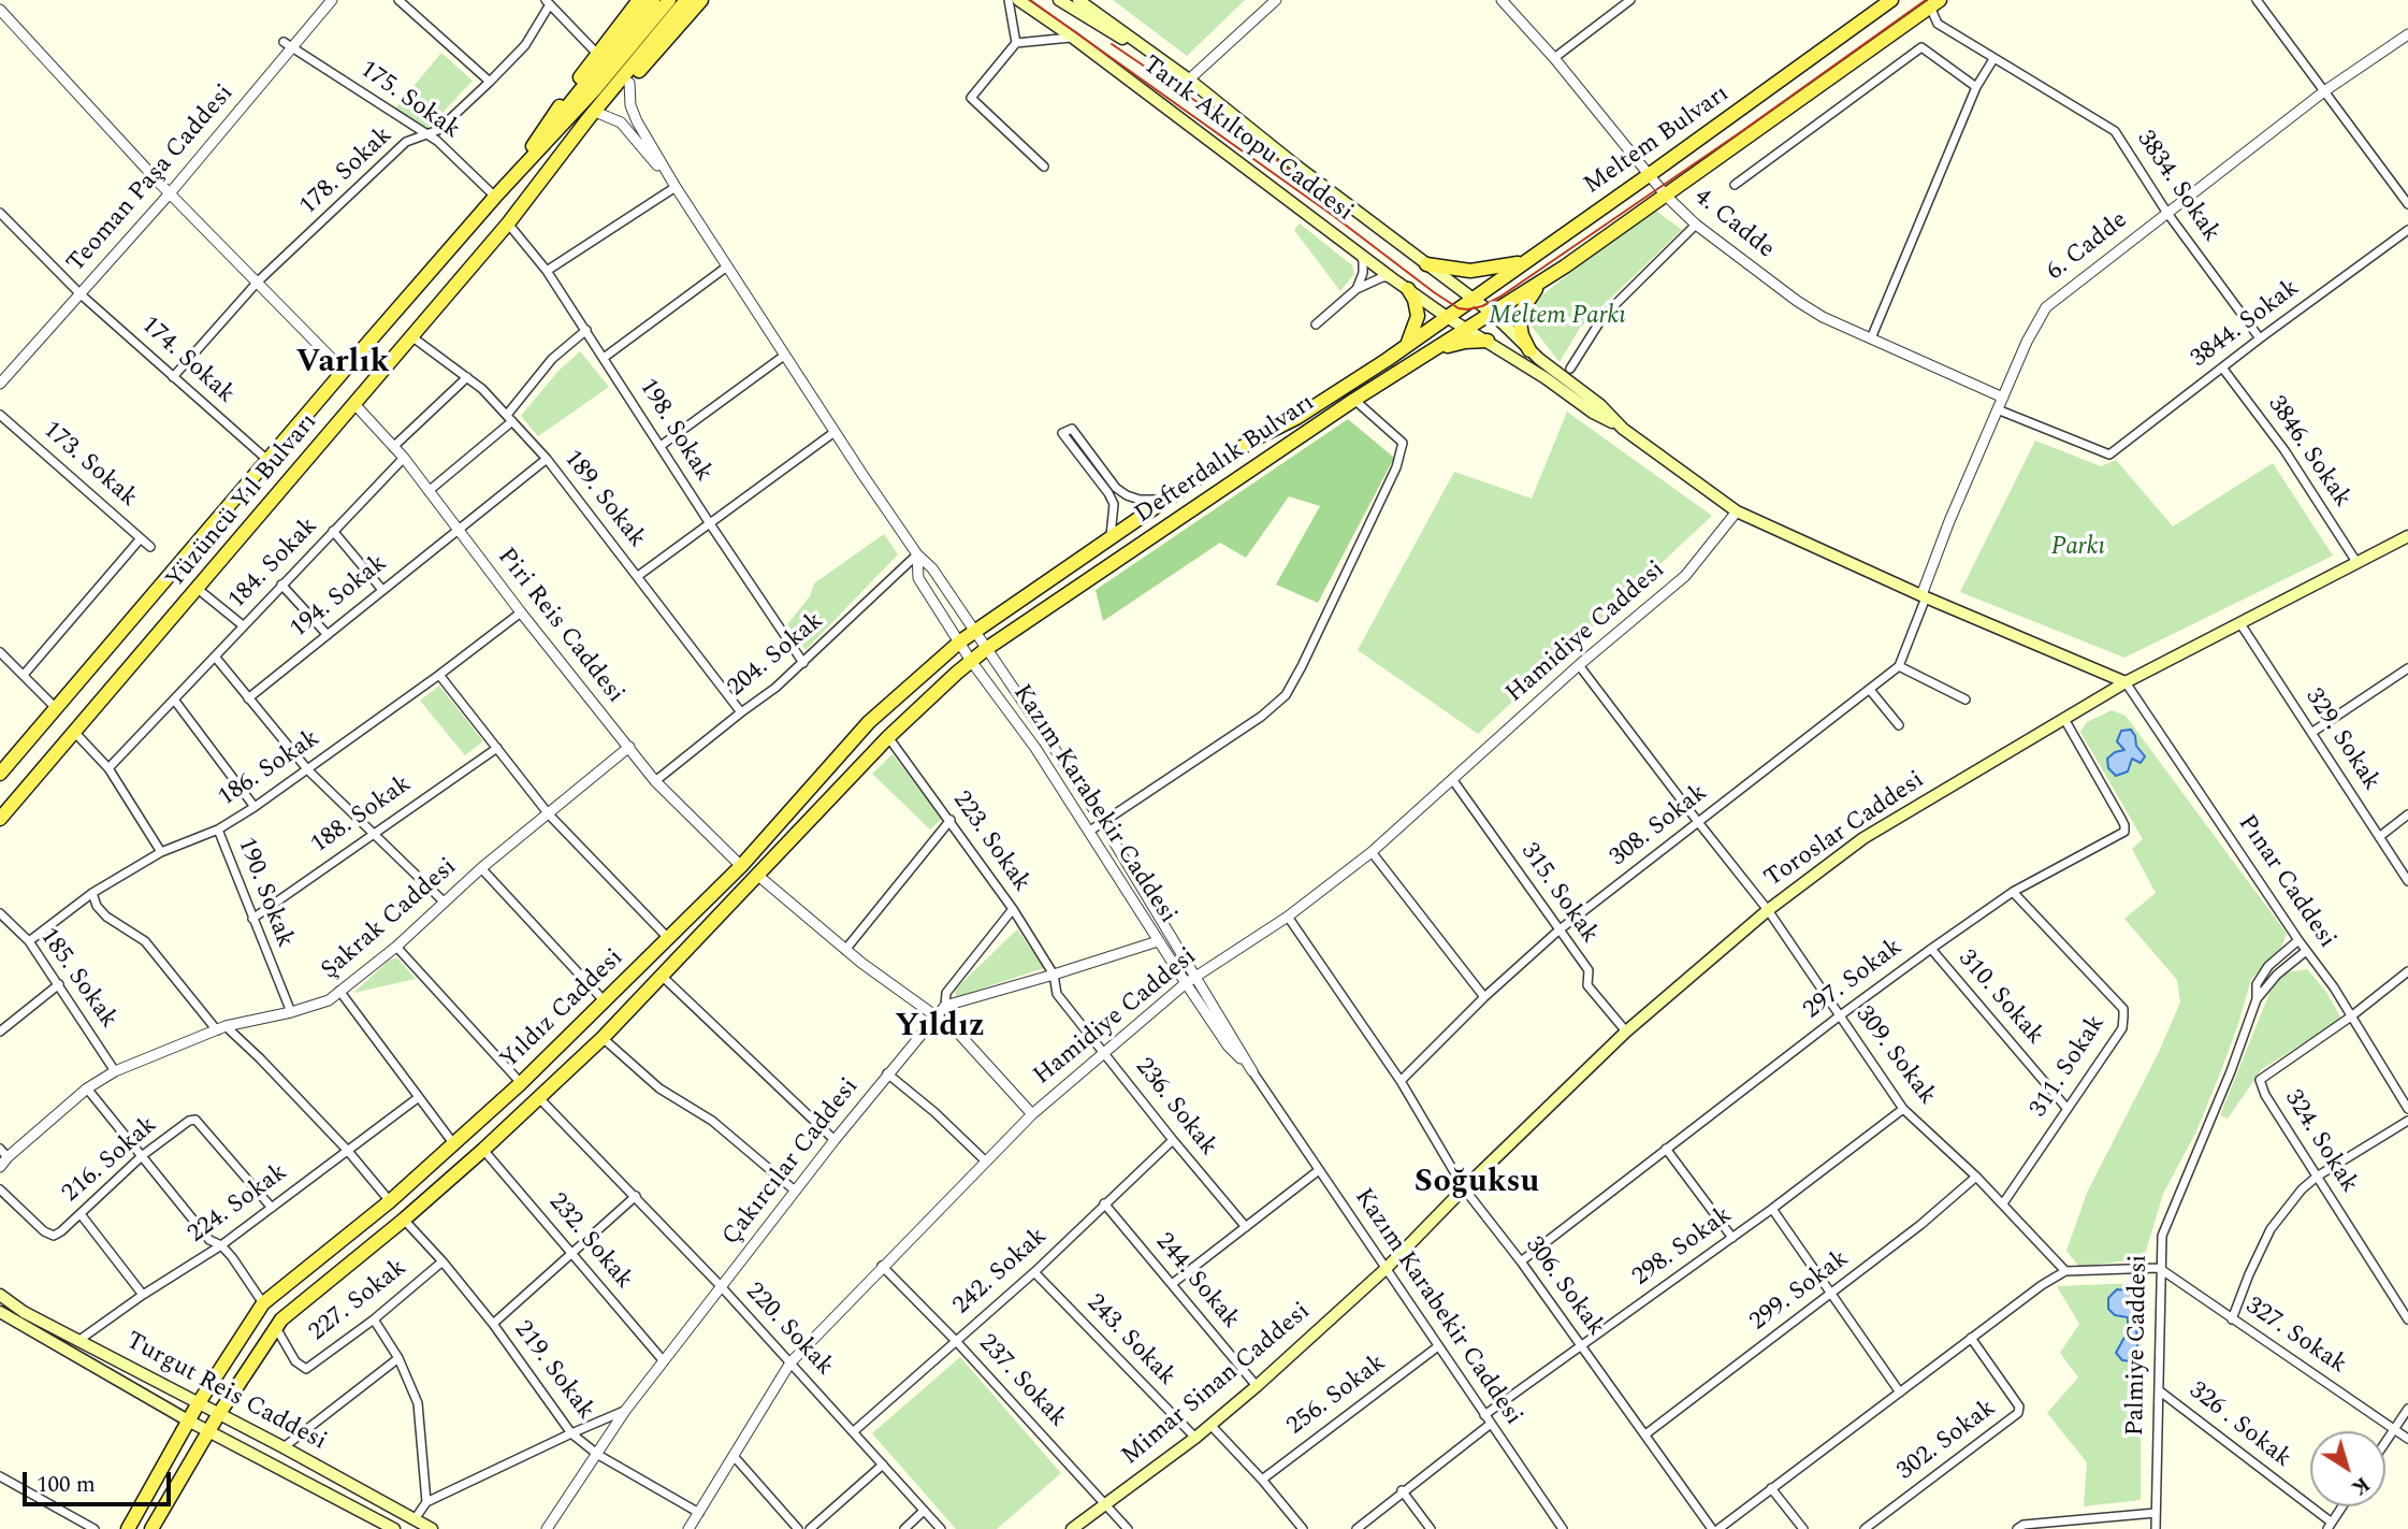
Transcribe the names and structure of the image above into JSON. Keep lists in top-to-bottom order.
{
  "streets": {
    "main road": [
      "Tarık Akıltopu Caddesi",
      "Meltem Bulvarı",
      "Defterdalık Bulvarı",
      "Yüzüncü Yıl Bulvarı",
      "Toroslar Caddesi",
      "Yıldız Caddesi",
      "Mimar Sinan Caddesi",
      "Turgut Reis Caddesi"
    ],
    "street": [
      "175. Sokak",
      "178. Sokak",
      "Teoman Paşa Caddesi",
      "3834. Sokak",
      "4. Cadde",
      "6. Cadde",
      "3844. Sokak",
      "174. Sokak",
      "198. Sokak",
      "3846. Sokak",
      "173. Sokak",
      "189. Sokak",
      "184. Sokak",
      "194. Sokak",
      "Piri Reis Caddesi",
      "Hamidiye Caddesi",
      "204. Sokak",
      "329. Sokak",
      "186. Sokak",
      "Kazım Karabekir Caddesi",
      "188. Sokak",
      "308. Sokak",
      "223. Sokak",
      "Pınar Caddesi",
      "190. Sokak",
      "315. Sokak",
      "Şakrak Caddesi",
      "185. Sokak",
      "297. Sokak",
      "310. Sokak",
      "309. Sokak",
      "311. Sokak",
      "236. Sokak",
      "324. Sokak",
      "216. Sokak",
      "Çakırcılar Caddesi",
      "224. Sokak",
      "232. Sokak",
      "298. Sokak",
      "242. Sokak",
      "244. Sokak",
      "306. Sokak",
      "299. Sokak",
      "227. Sokak",
      "220. Sokak",
      "327. Sokak",
      "243. Sokak",
      "Palmiye Caddesi",
      "219. Sokak",
      "237. Sokak",
      "256. Sokak",
      "326 . Sokak",
      "302. Sokak"
    ]
  },
  "crossings": [
    ["175. Sokak", "178. Sokak"],
    ["175. Sokak", "Teoman Paşa Caddesi"],
    ["175. Sokak", "Yüzüncü Yıl Bulvarı"],
    ["Tarık Akıltopu Caddesi", "Meltem Bulvarı"],
    ["Tarık Akıltopu Caddesi", "Defterdalık Bulvarı"],
    ["Meltem Bulvarı", "3834. Sokak"],
    ["Meltem Bulvarı", "4. Cadde"],
    ["Meltem Bulvarı", "Defterdalık Bulvarı"],
    ["178. Sokak", "174. Sokak"],
    ["Teoman Paşa Caddesi", "174. Sokak"],
    ["3834. Sokak", "6. Cadde"],
    ["3834. Sokak", "3844. Sokak"],
    ["4. Cadde", "6. Cadde"],
    ["6. Cadde", "3844. Sokak"],
    ["6. Cadde", "308. Sokak"],
    ["3844. Sokak", "3846. Sokak"],
    ["174. Sokak", "Yüzüncü Yıl Bulvarı"],
    ["198. Sokak", "Yüzüncü Yıl Bulvarı"],
    ["198. Sokak", "204. Sokak"],
    ["3846. Sokak", "Toroslar Caddesi"],
    ["Defterdalık Bulvarı", "Kazım Karabekir Caddesi"],
    ["Defterdalık Bulvarı", "Yıldız Caddesi"],
    ["189. Sokak", "Yüzüncü Yıl Bulvarı"],
    ["189. Sokak", "194. Sokak"],
    ["189. Sokak", "204. Sokak"],
    ["Yüzüncü Yıl Bulvarı", "Piri Reis Caddesi"],
    ["184. Sokak", "Piri Reis Caddesi"],
    ["194. Sokak", "Piri Reis Caddesi"],
    ["Piri Reis Caddesi", "204. Sokak"],
    ["Piri Reis Caddesi", "186. Sokak"],
    ["Piri Reis Caddesi", "Şakrak Caddesi"],
    ["Piri Reis Caddesi", "Yıldız Caddesi"],
    ["Hamidiye Caddesi", "Kazım Karabekir Caddesi"],
    ["Hamidiye Caddesi", "315. Sokak"],
    ["Hamidiye Caddesi", "309. Sokak"],
    ["Hamidiye Caddesi", "236. Sokak"],
    ["Hamidiye Caddesi", "306. Sokak"],
    ["Hamidiye Caddesi", "220. Sokak"],
    ["Hamidiye Caddesi", "219. Sokak"],
    ["Hamidiye Caddesi", "237. Sokak"],
    ["204. Sokak", "Kazım Karabekir Caddesi"],
    ["329. Sokak", "Toroslar Caddesi"],
    ["186. Sokak", "190. Sokak"],
    ["186. Sokak", "185. Sokak"],
    ["Kazım Karabekir Caddesi", "Toroslar Caddesi"],
    ["Kazım Karabekir Caddesi", "Yıldız Caddesi"],
    ["Kazım Karabekir Caddesi", "Çakırcılar Caddesi"],
    ["Kazım Karabekir Caddesi", "298. Sokak"],
    ["Kazım Karabekir Caddesi", "Mimar Sinan Caddesi"],
    ["Kazım Karabekir Caddesi", "256. Sokak"],
    ["188. Sokak", "190. Sokak"],
    ["308. Sokak", "315. Sokak"],
    ["308. Sokak", "309. Sokak"],
    ["308. Sokak", "306. Sokak"],
    ["Toroslar Caddesi", "Pınar Caddesi"],
    ["Toroslar Caddesi", "315. Sokak"],
    ["Toroslar Caddesi", "297. Sokak"],
    ["Toroslar Caddesi", "309. Sokak"],
    ["Toroslar Caddesi", "306. Sokak"],
    ["Toroslar Caddesi", "Mimar Sinan Caddesi"],
    ["223. Sokak", "Yıldız Caddesi"],
    ["223. Sokak", "236. Sokak"],
    ["223. Sokak", "Çakırcılar Caddesi"],
    ["Pınar Caddesi", "324. Sokak"],
    ["Pınar Caddesi", "Palmiye Caddesi"],
    ["190. Sokak", "Şakrak Caddesi"],
    ["Şakrak Caddesi", "185. Sokak"],
    ["297. Sokak", "310. Sokak"],
    ["297. Sokak", "309. Sokak"],
    ["297. Sokak", "311. Sokak"],
    ["297. Sokak", "306. Sokak"],
    ["310. Sokak", "311. Sokak"],
    ["Yıldız Caddesi", "232. Sokak"],
    ["Yıldız Caddesi", "227. Sokak"],
    ["Yıldız Caddesi", "220. Sokak"],
    ["Yıldız Caddesi", "219. Sokak"],
    ["Yıldız Caddesi", "Turgut Reis Caddesi"],
    ["309. Sokak", "311. Sokak"],
    ["309. Sokak", "298. Sokak"],
    ["309. Sokak", "299. Sokak"],
    ["236. Sokak", "Çakırcılar Caddesi"],
    ["236. Sokak", "242. Sokak"],
    ["216. Sokak", "224. Sokak"],
    ["Çakırcılar Caddesi", "232. Sokak"],
    ["Çakırcılar Caddesi", "220. Sokak"],
    ["Çakırcılar Caddesi", "219. Sokak"],
    ["224. Sokak", "Turgut Reis Caddesi"],
    ["298. Sokak", "306. Sokak"],
    ["242. Sokak", "244. Sokak"],
    ["242. Sokak", "220. Sokak"],
    ["242. Sokak", "243. Sokak"],
    ["242. Sokak", "237. Sokak"],
    ["244. Sokak", "Mimar Sinan Caddesi"],
    ["306. Sokak", "299. Sokak"],
    ["227. Sokak", "219. Sokak"],
    ["327. Sokak", "Palmiye Caddesi"],
    ["243. Sokak", "Mimar Sinan Caddesi"],
    ["Palmiye Caddesi", "326 . Sokak"],
    ["237. Sokak", "Mimar Sinan Caddesi"]
  ],
  "districts": ["Varlık", "Yıldız", "Soğuksu"],
  "parks": ["Meltem Parkı", "Parkı"],
  "scale_bar": "100 m",
  "north": "bottom right"
}
